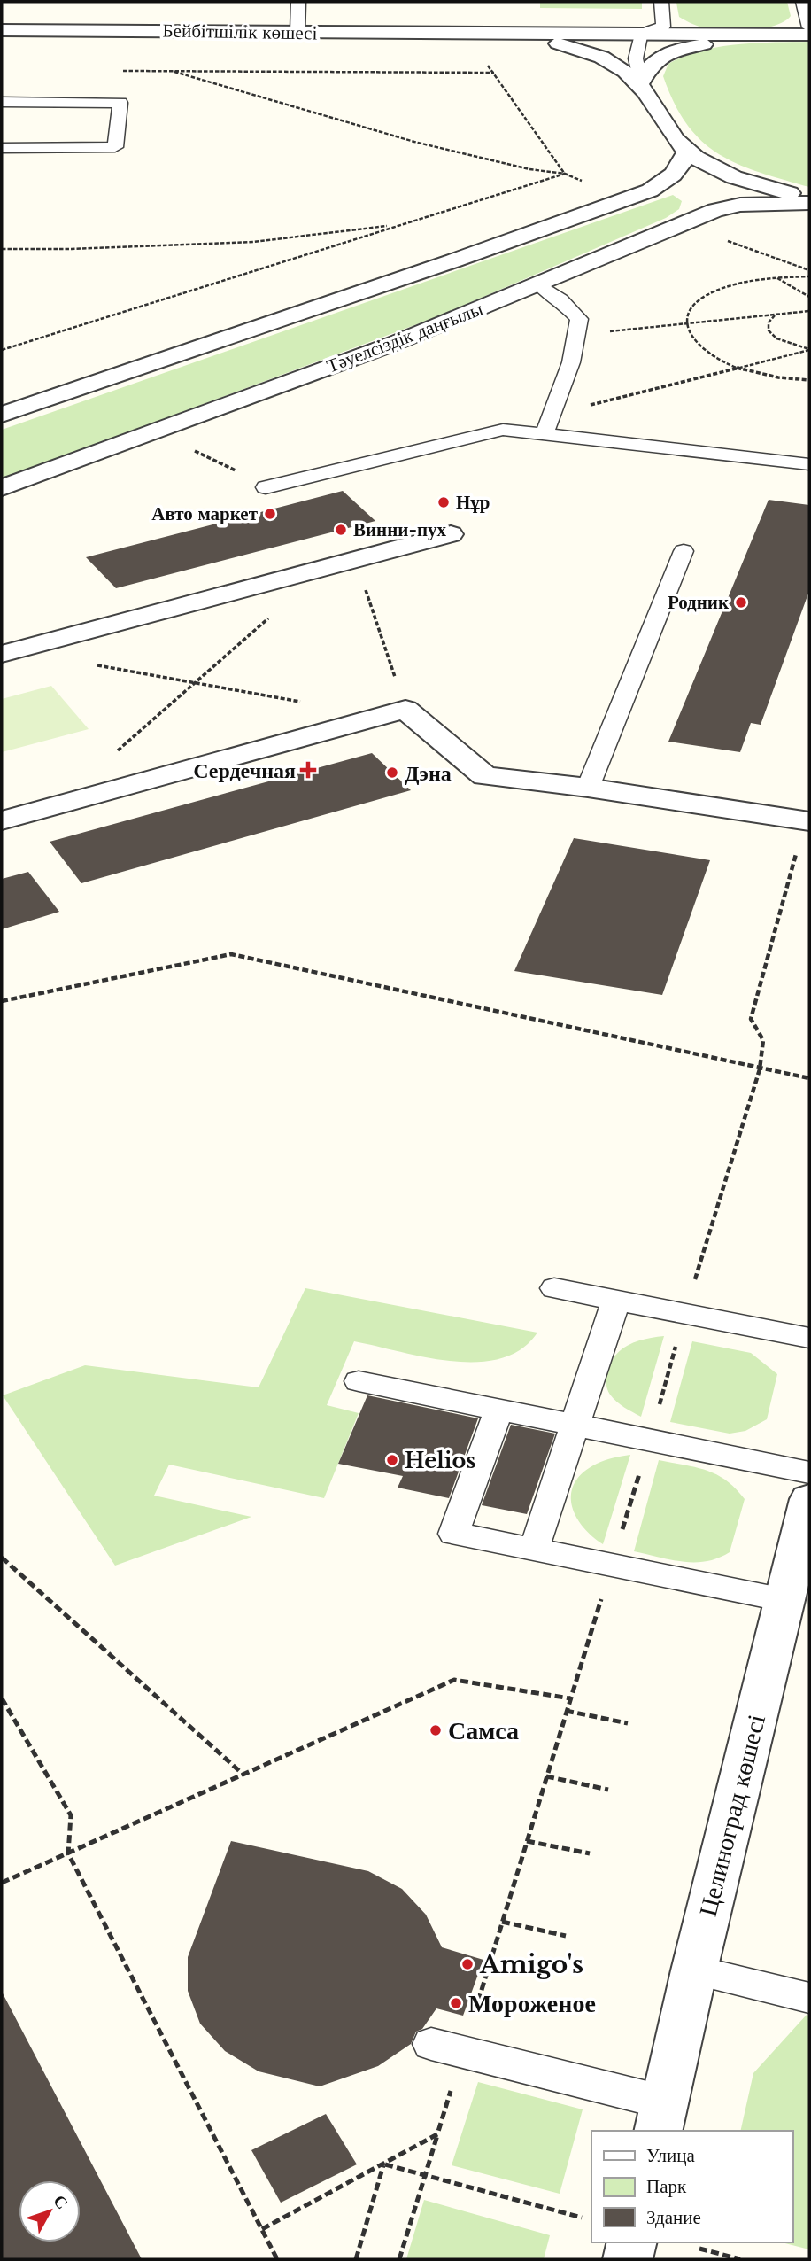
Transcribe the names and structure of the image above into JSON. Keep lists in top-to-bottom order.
{
  "streets": {
    "street": ["Бейбітшілік көшесі", "Тәуелсіздік даңғылы", "Целиноград көшесі"]
  },
  "places": {
    "other": [
      "Нұр",
      "Авто маркет",
      "Винни-пух",
      "Родник",
      "Дэна",
      "Helios",
      "Самса",
      "Amigo's",
      "Мороженое"
    ],
    "health": ["Сердечная"]
  },
  "legend": ["Улица", "Парк", "Здание"],
  "north": "top right"
}
